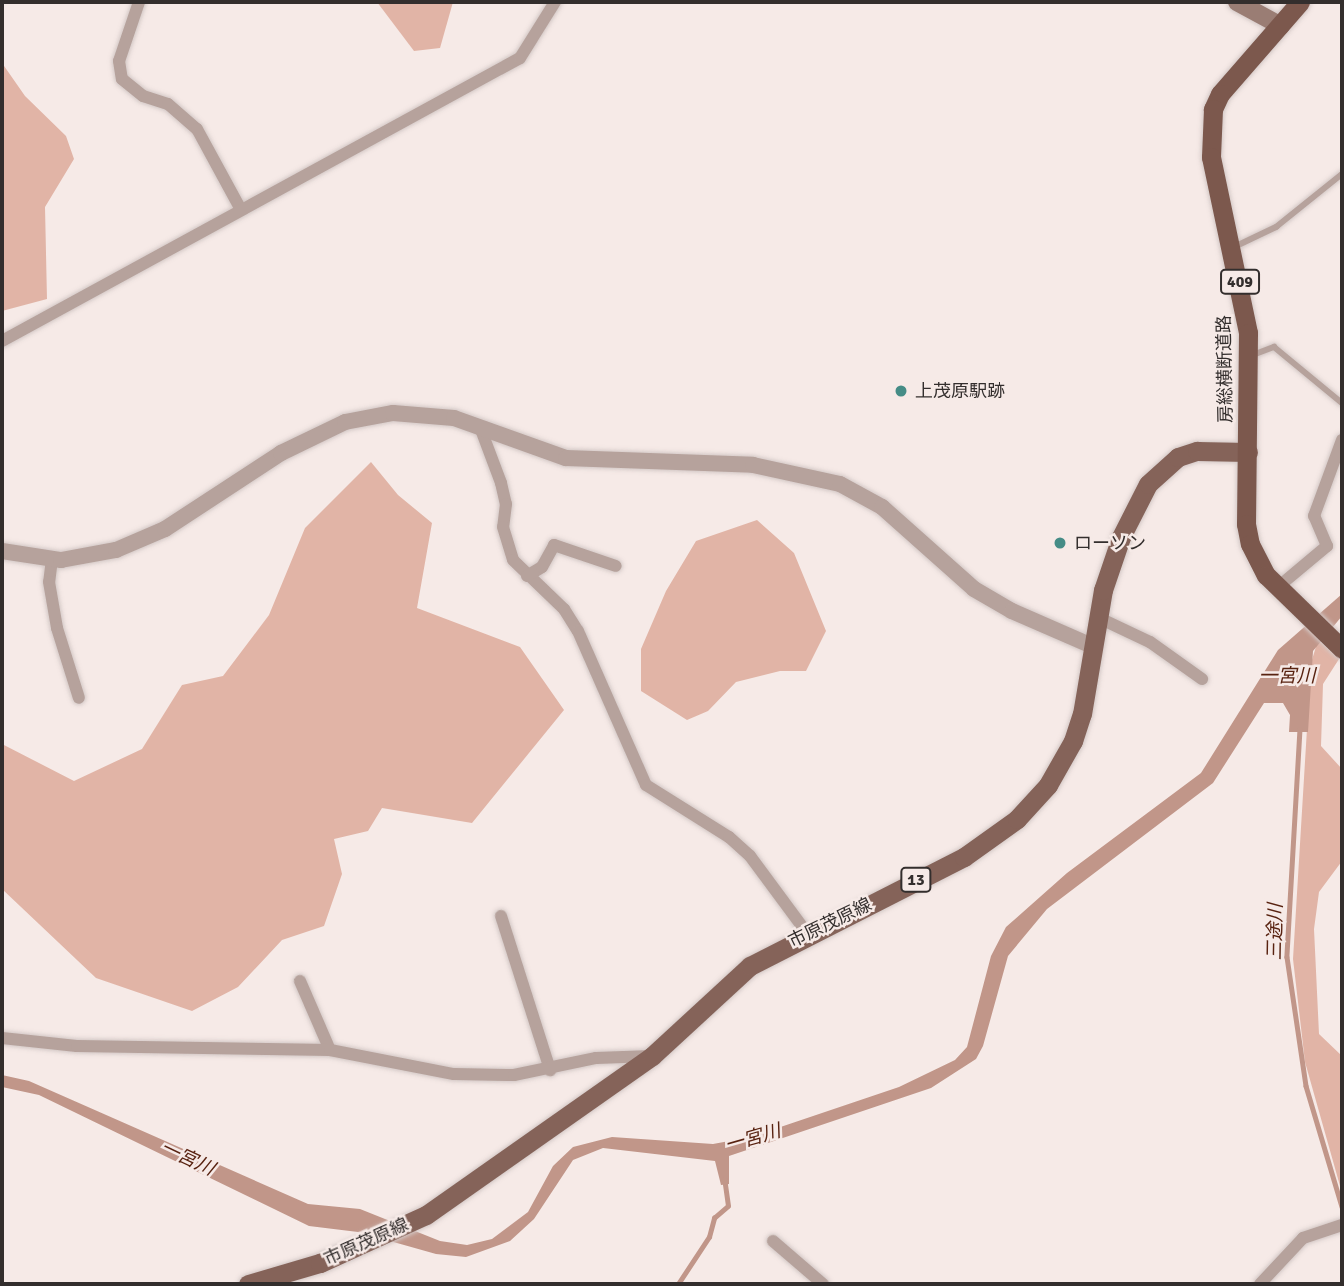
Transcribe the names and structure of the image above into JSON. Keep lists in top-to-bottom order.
{
  "streets": {
    "highway": ["409", "房総横断道路"],
    "main road": ["13", "市原茂原線"]
  },
  "crossings": [
    ["房総横断道路", "市原茂原線"]
  ],
  "water": ["一宮川", "三途川"],
  "places": ["上茂原駅跡", "ローソン"]
}
